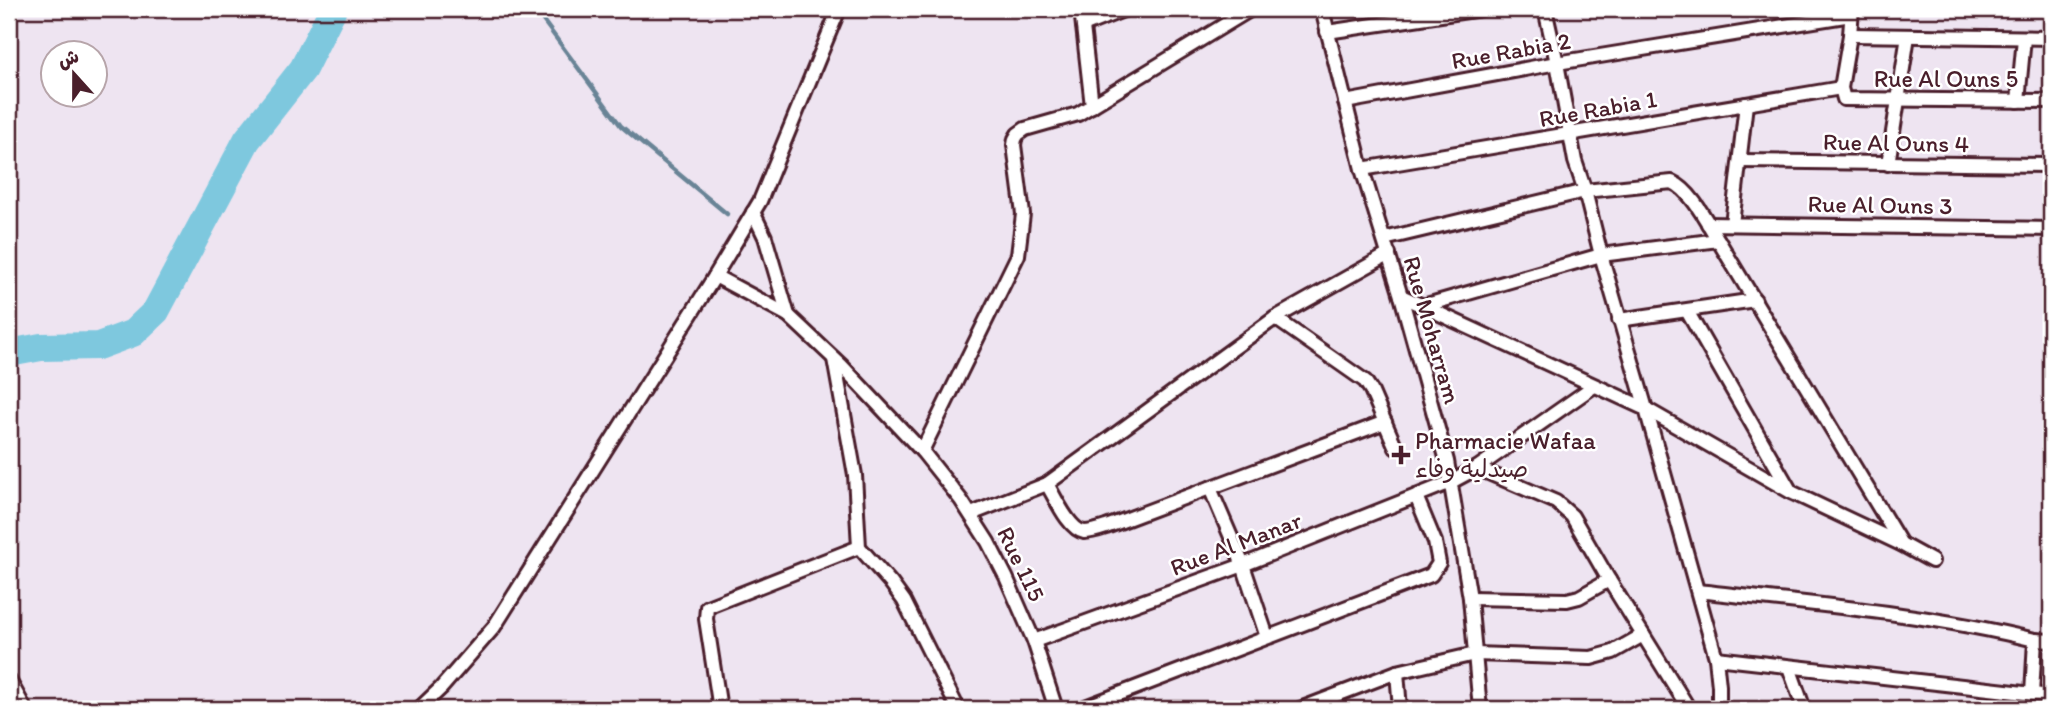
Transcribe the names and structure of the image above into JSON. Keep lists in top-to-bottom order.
{
  "streets": {
    "street": [
      "Rue Rabia 2",
      "Rue Al Ouns 5",
      "Rue Rabia 1",
      "Rue Al Ouns 4",
      "Rue Al Ouns 3",
      "Rue Moharram",
      "Rue Al Manar",
      "Rue 115"
    ]
  },
  "crossings": [
    ["Rue Rabia 2", "Rue Moharram"],
    ["Rue Al Ouns 5", "Rue Rabia 1"],
    ["Rue Rabia 1", "Rue Moharram"],
    ["Rue Moharram", "Rue Al Manar"],
    ["Rue Al Manar", "Rue 115"]
  ],
  "places": {
    "health": ["Pharmacie Wafaa صيدلية وفاء"]
  },
  "north": "top"
}
